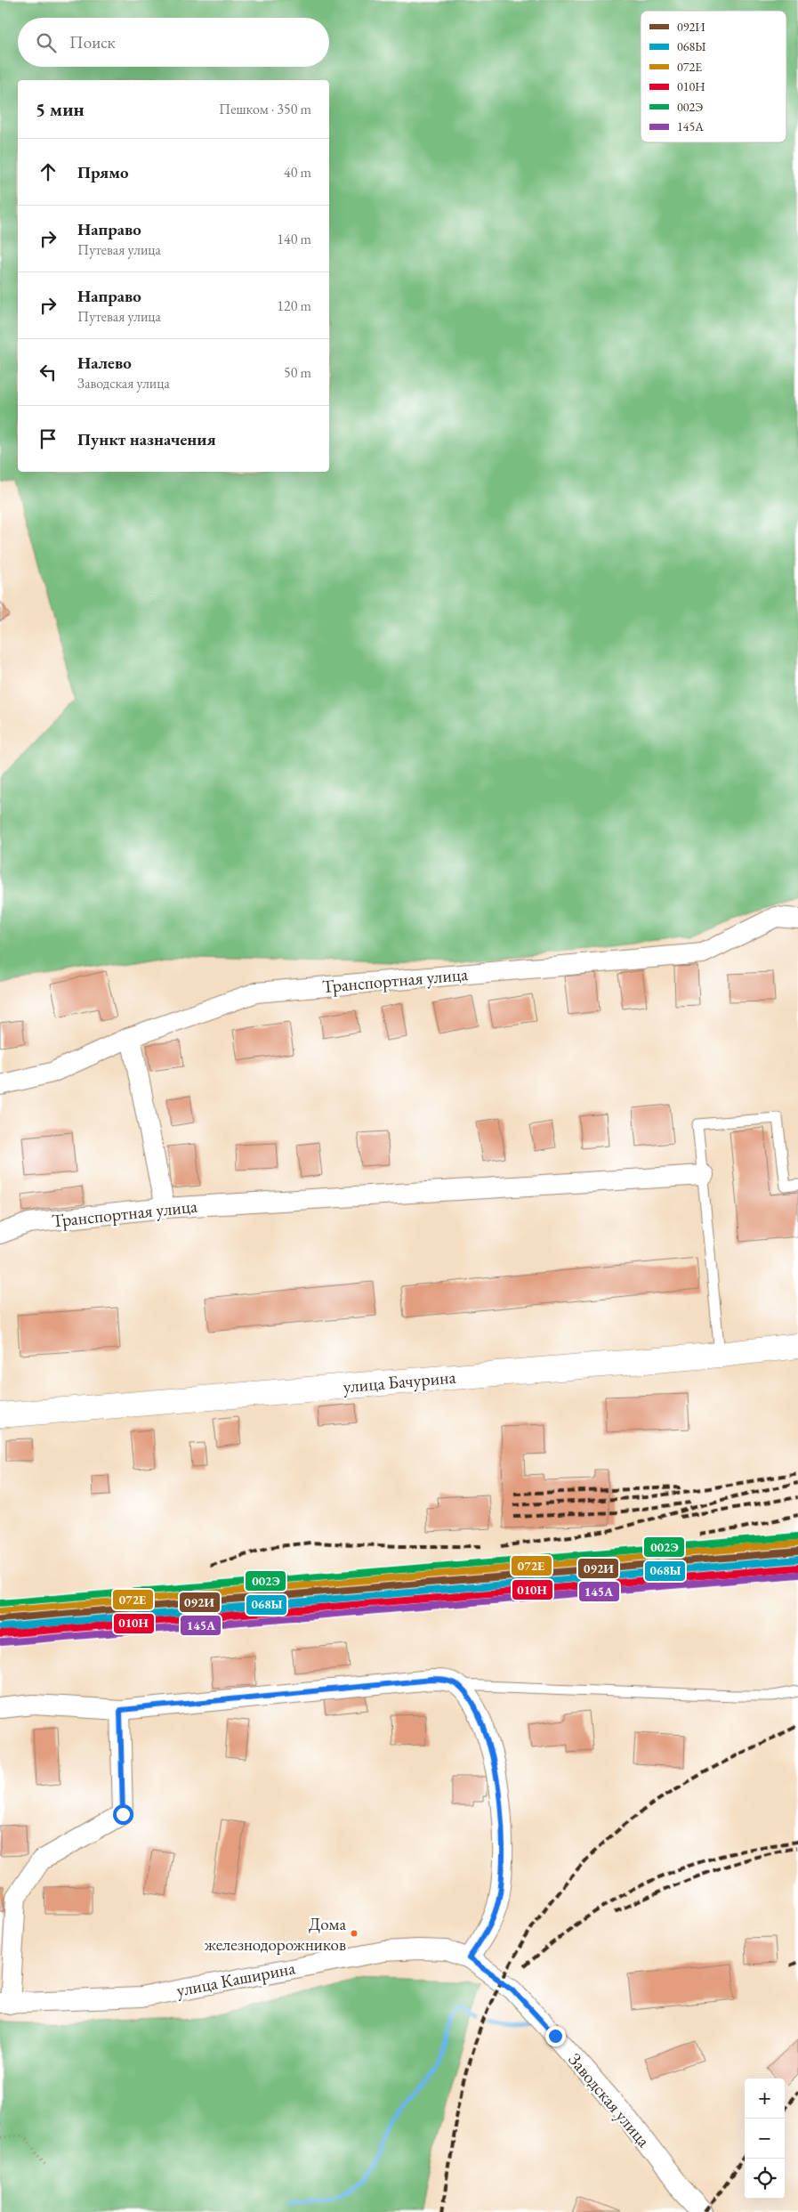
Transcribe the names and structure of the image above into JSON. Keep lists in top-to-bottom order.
{
  "streets": {
    "street": [
      "Транспортная улица",
      "улица Бачурина",
      "улица Каширина",
      "Заводская улица"
    ]
  },
  "crossings": [
    ["улица Каширина", "Заводская улица"]
  ],
  "places": ["Дома железнодорожников"],
  "lines": [
    "transit line 002Э",
    "transit line 072Е",
    "transit line 092И",
    "transit line 068Ы",
    "transit line 010Н",
    "transit line 145А"
  ],
  "legend": [
    "092И",
    "068Ы",
    "072Е",
    "010Н",
    "002Э",
    "145А"
  ],
  "page": {
    "search": "Поиск",
    "heading": ["5 мин", "Пешком · 350 m"],
    "list": [
      ["Прямо", "40 m"],
      ["Направо", "Путевая улица", "140 m"],
      ["Направо", "Путевая улица", "120 m"],
      ["Налево", "Заводская улица", "50 m"],
      "Пункт назначения"
    ],
    "map_buttons": ["+", "−"]
  }
}
